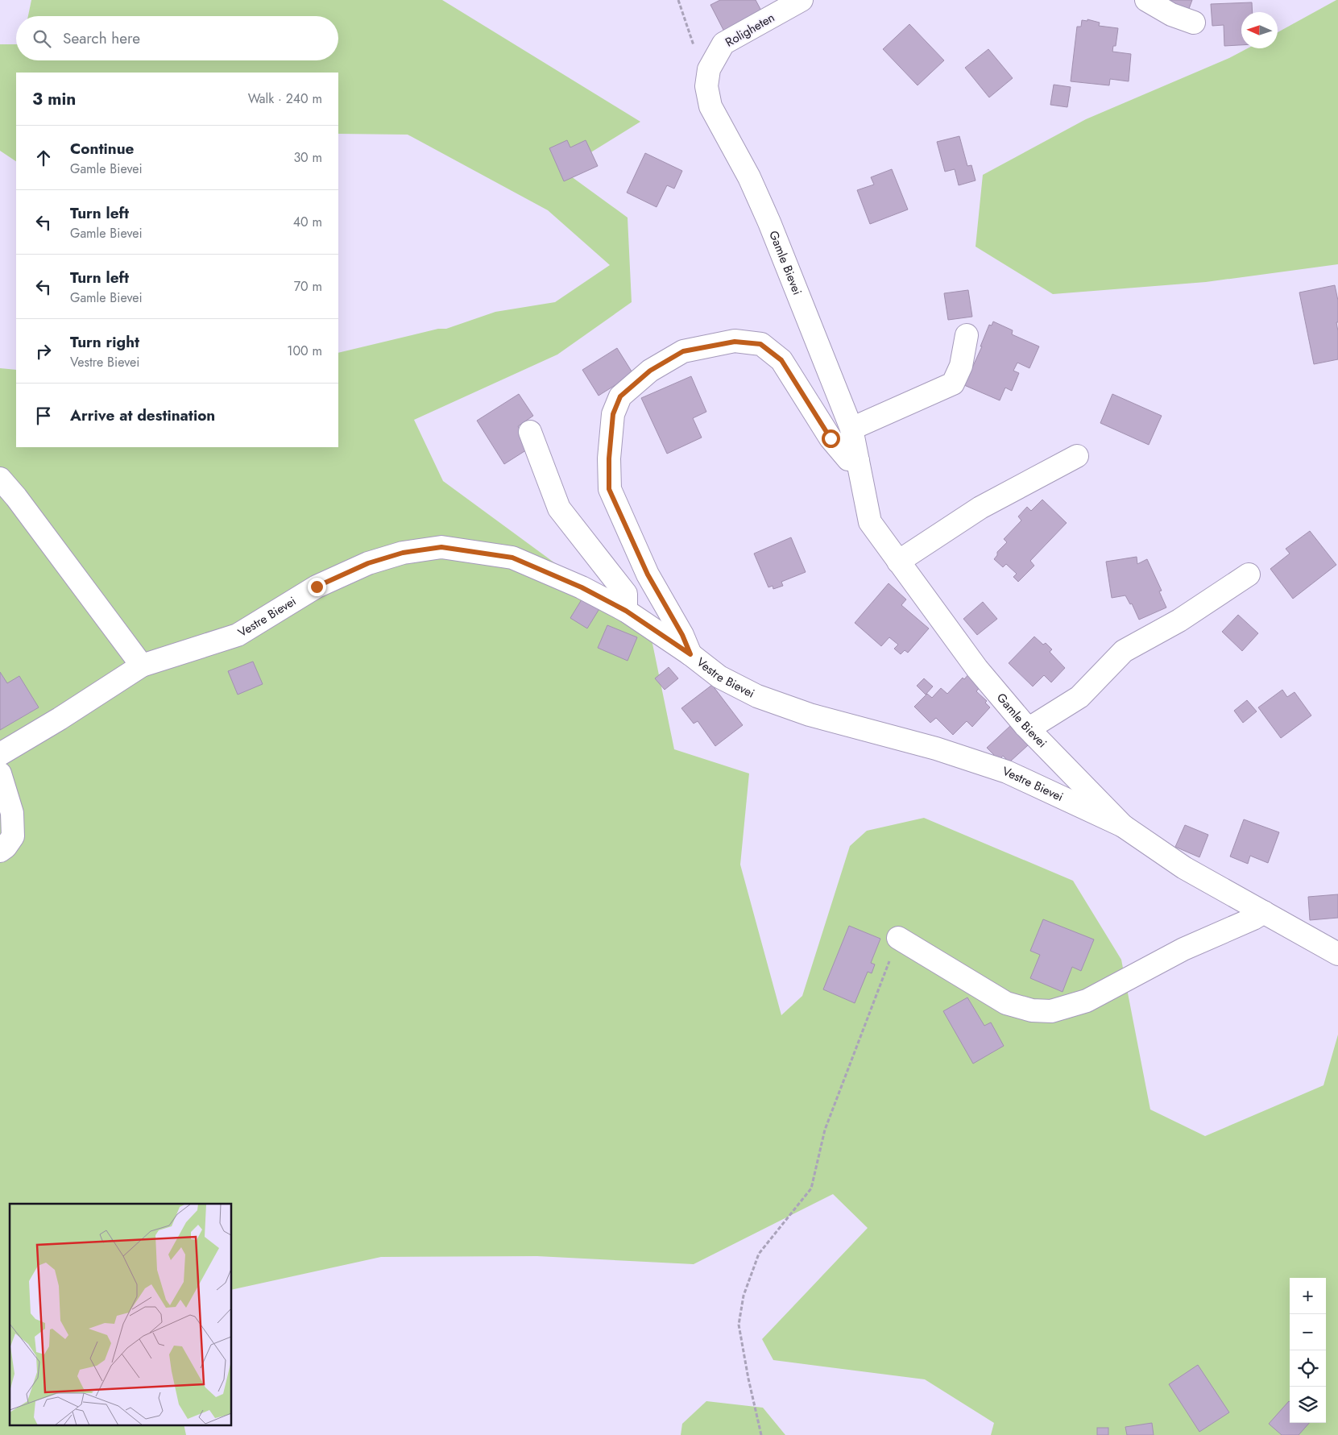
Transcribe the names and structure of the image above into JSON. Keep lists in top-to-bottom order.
{
  "streets": {
    "street": ["Roligheten", "Gamle Bievei", "Vestre Bievei"]
  },
  "crossings": [
    ["Roligheten", "Gamle Bievei"],
    ["Gamle Bievei", "Vestre Bievei"]
  ],
  "north": "left",
  "page": {
    "search": "Search here",
    "heading": ["3 min", "Walk · 240 m"],
    "list": [
      ["Continue", "Gamle Bievei", "30 m"],
      ["Turn left", "Gamle Bievei", "40 m"],
      ["Turn left", "Gamle Bievei", "70 m"],
      ["Turn right", "Vestre Bievei", "100 m"],
      "Arrive at destination"
    ],
    "map_buttons": ["+", "−"]
  }
}
